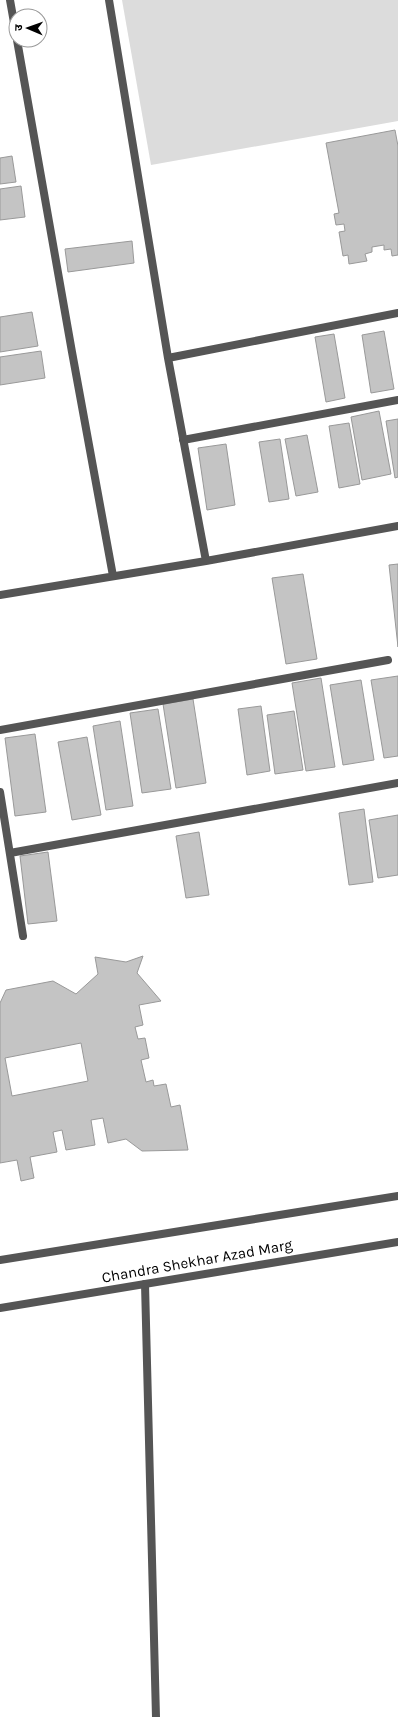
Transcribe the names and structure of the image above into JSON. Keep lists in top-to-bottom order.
{
  "streets": {
    "street": ["Chandra Shekhar Azad Marg"]
  },
  "north": "left"
}
